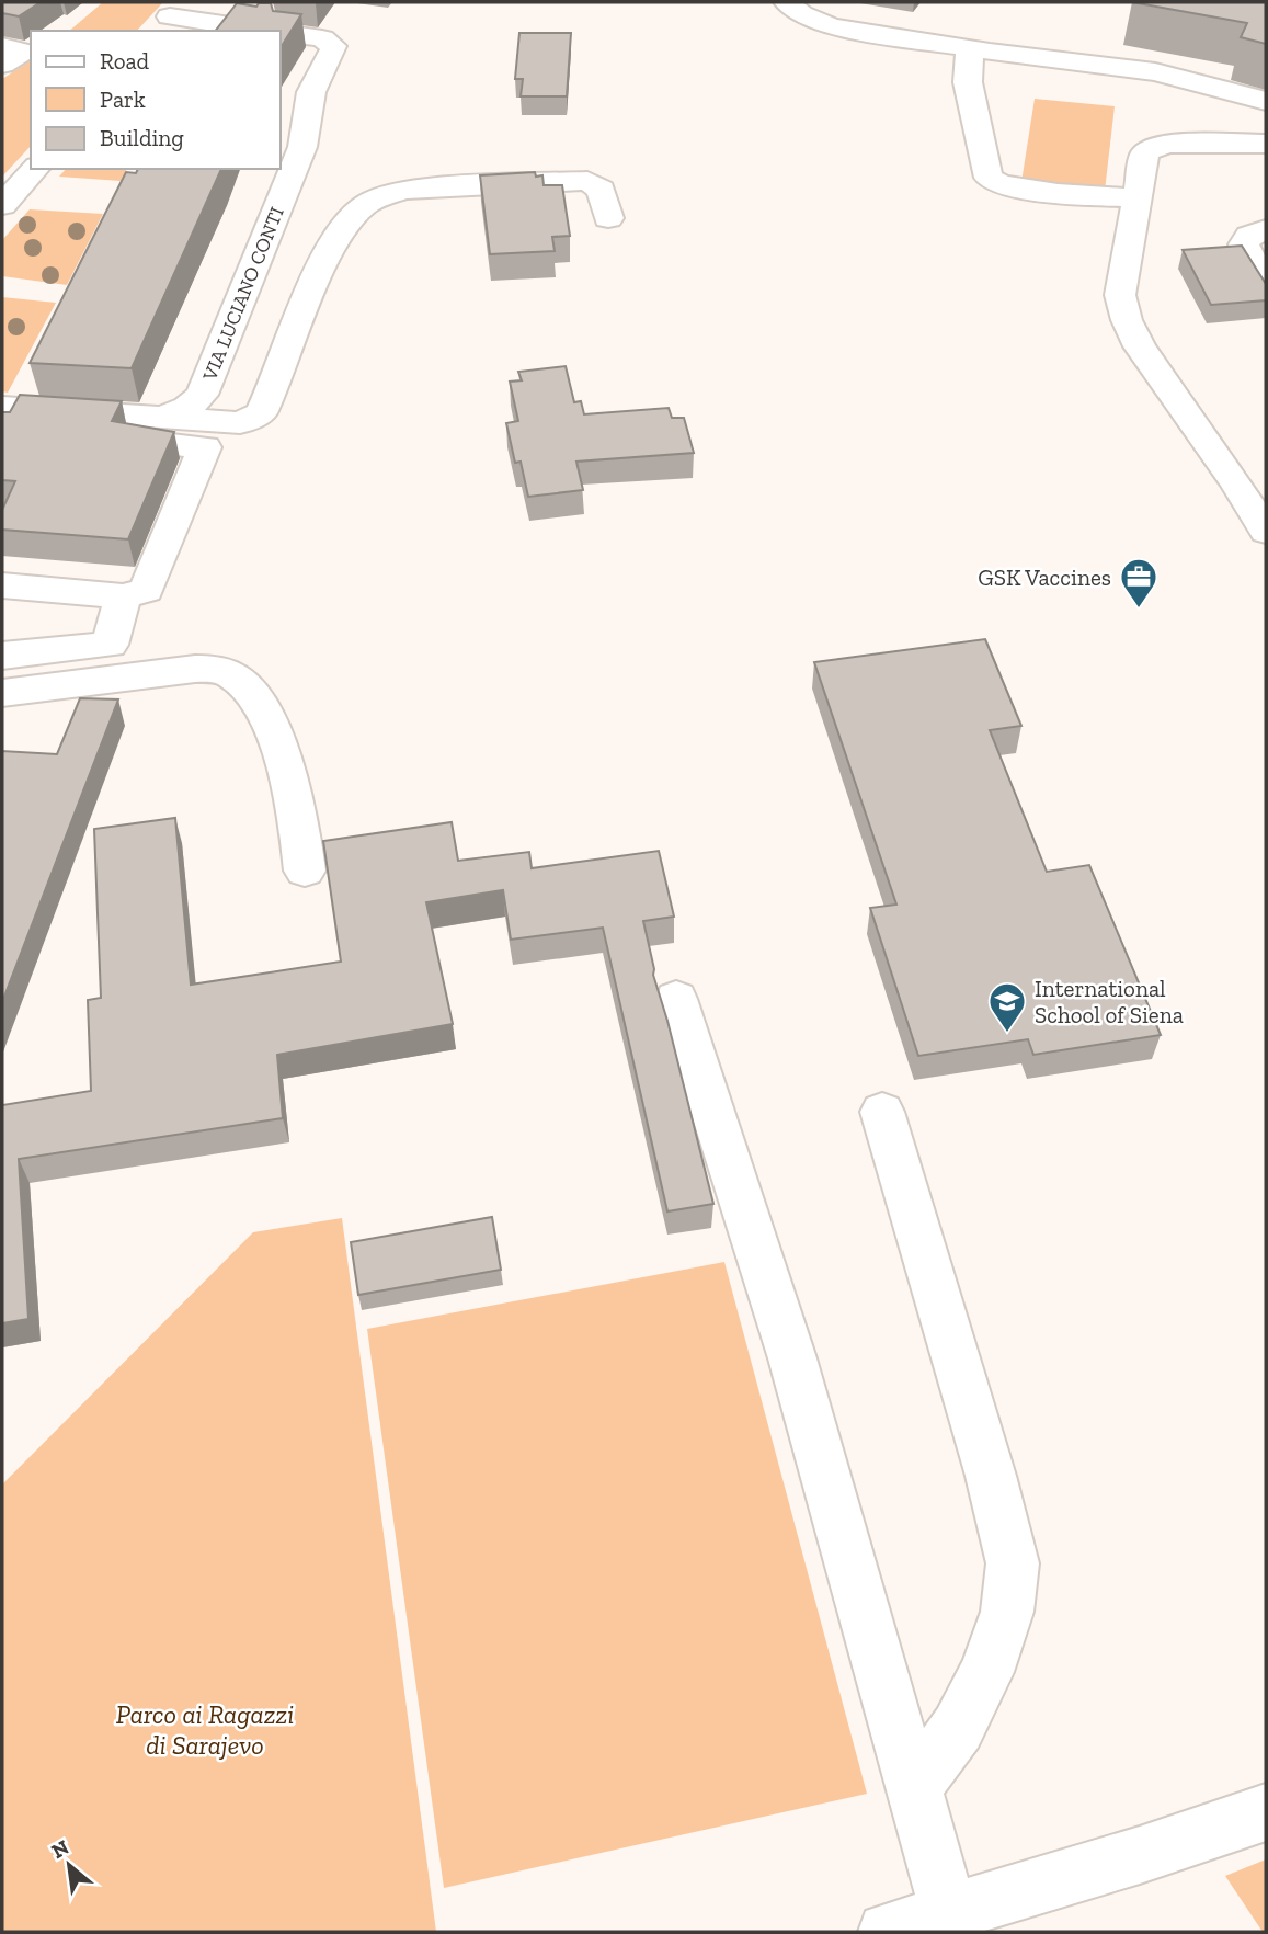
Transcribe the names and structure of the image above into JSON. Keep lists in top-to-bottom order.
{
  "streets": {
    "street": ["VIA LUCIANO CONTI"]
  },
  "parks": ["Parco ai Ragazzi di Sarajevo"],
  "places": {
    "office": ["GSK Vaccines"],
    "school or university": ["International School of Siena"]
  },
  "legend": ["Road", "Park", "Building"],
  "north": "top left"
}
